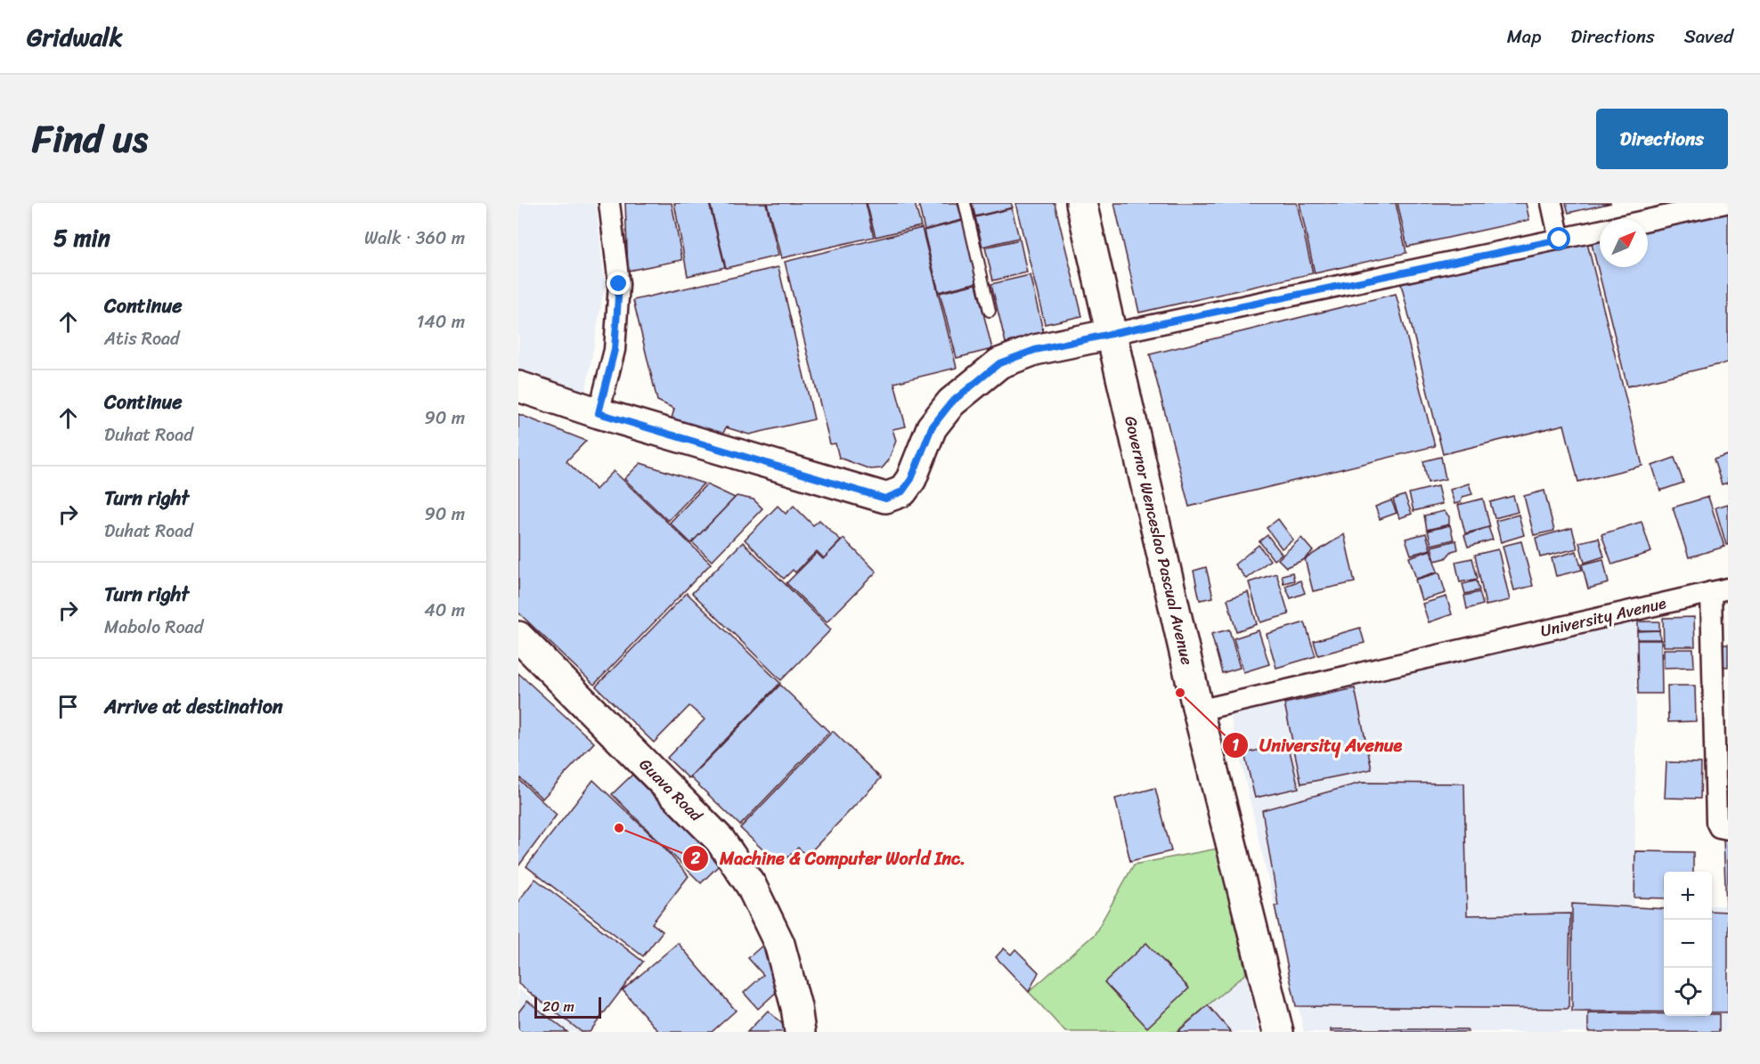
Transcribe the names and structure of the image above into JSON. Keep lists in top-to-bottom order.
{
  "streets": {
    "street": ["Governor Wenceslao Pascual Avenue", "University Avenue", "Guava Road"]
  },
  "crossings": [
    ["Governor Wenceslao Pascual Avenue", "University Avenue"]
  ],
  "places": ["University Avenue", "Machine & Computer World Inc."],
  "scale_bar": "20 m",
  "north": "top right",
  "page": {
    "header": "Gridwalk",
    "nav": ["Map", "Directions", "Saved"],
    "title": "Find us",
    "buttons": "Directions",
    "heading": ["5 min", "Walk · 360 m"],
    "list": [
      ["Continue", "Atis Road", "140 m"],
      ["Continue", "Duhat Road", "90 m"],
      ["Turn right", "Duhat Road", "90 m"],
      ["Turn right", "Mabolo Road", "40 m"],
      "Arrive at destination"
    ],
    "map_buttons": ["+", "−"],
    "scale": "20 m"
  }
}
